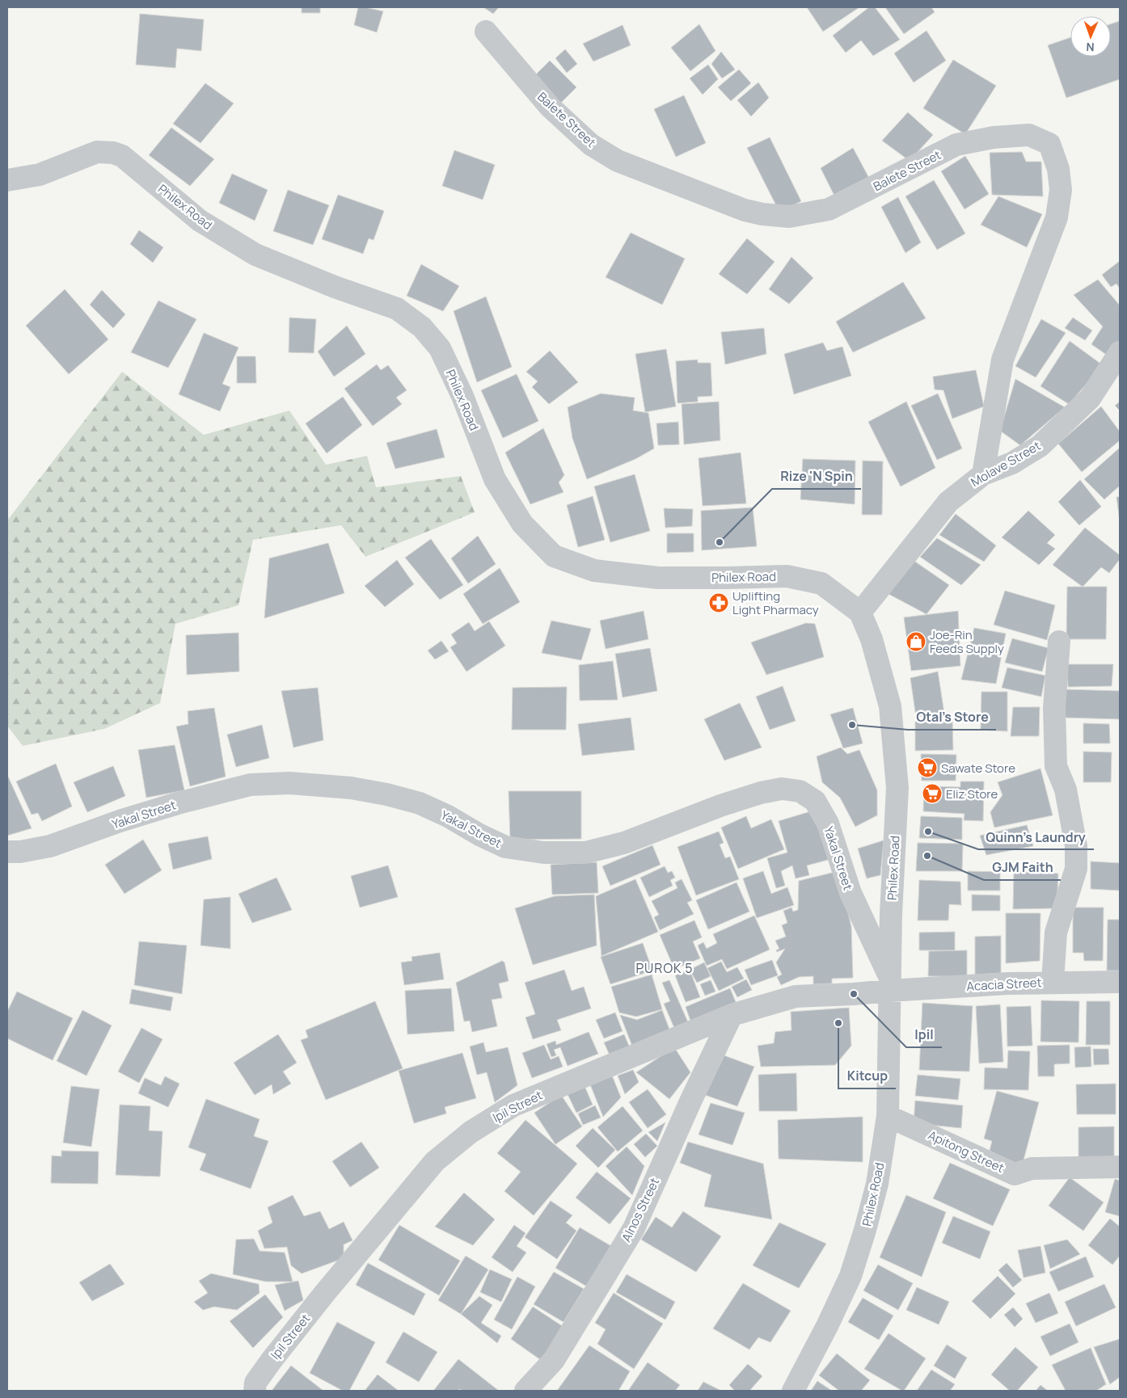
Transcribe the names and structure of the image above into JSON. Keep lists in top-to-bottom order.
{
  "streets": {
    "street": [
      "Balete Street",
      "Philex Road",
      "Molave Street",
      "Yakal Street",
      "Acacia Street",
      "Ipil Street",
      "Apitong Street",
      "Alnos Street"
    ]
  },
  "crossings": [
    ["Balete Street", "Molave Street"],
    ["Philex Road", "Molave Street"],
    ["Philex Road", "Yakal Street"],
    ["Philex Road", "Acacia Street"],
    ["Philex Road", "Ipil Street"],
    ["Philex Road", "Apitong Street"],
    ["Yakal Street", "Acacia Street"],
    ["Yakal Street", "Ipil Street"],
    ["Acacia Street", "Ipil Street"],
    ["Ipil Street", "Alnos Street"]
  ],
  "districts": ["PUROK 5"],
  "places": {
    "other": [
      "Rize 'N Spin",
      "Otal's Store",
      "Quinn's Laundry",
      "GJM Faith",
      "Ipil",
      "Kitcup"
    ],
    "pharmacy": ["Uplifting Light Pharmacy"],
    "shop": ["Joe-Rin Feeds Supply"],
    "supermarket": ["Sawate Store", "Eliz Store"]
  },
  "north": "bottom"
}
